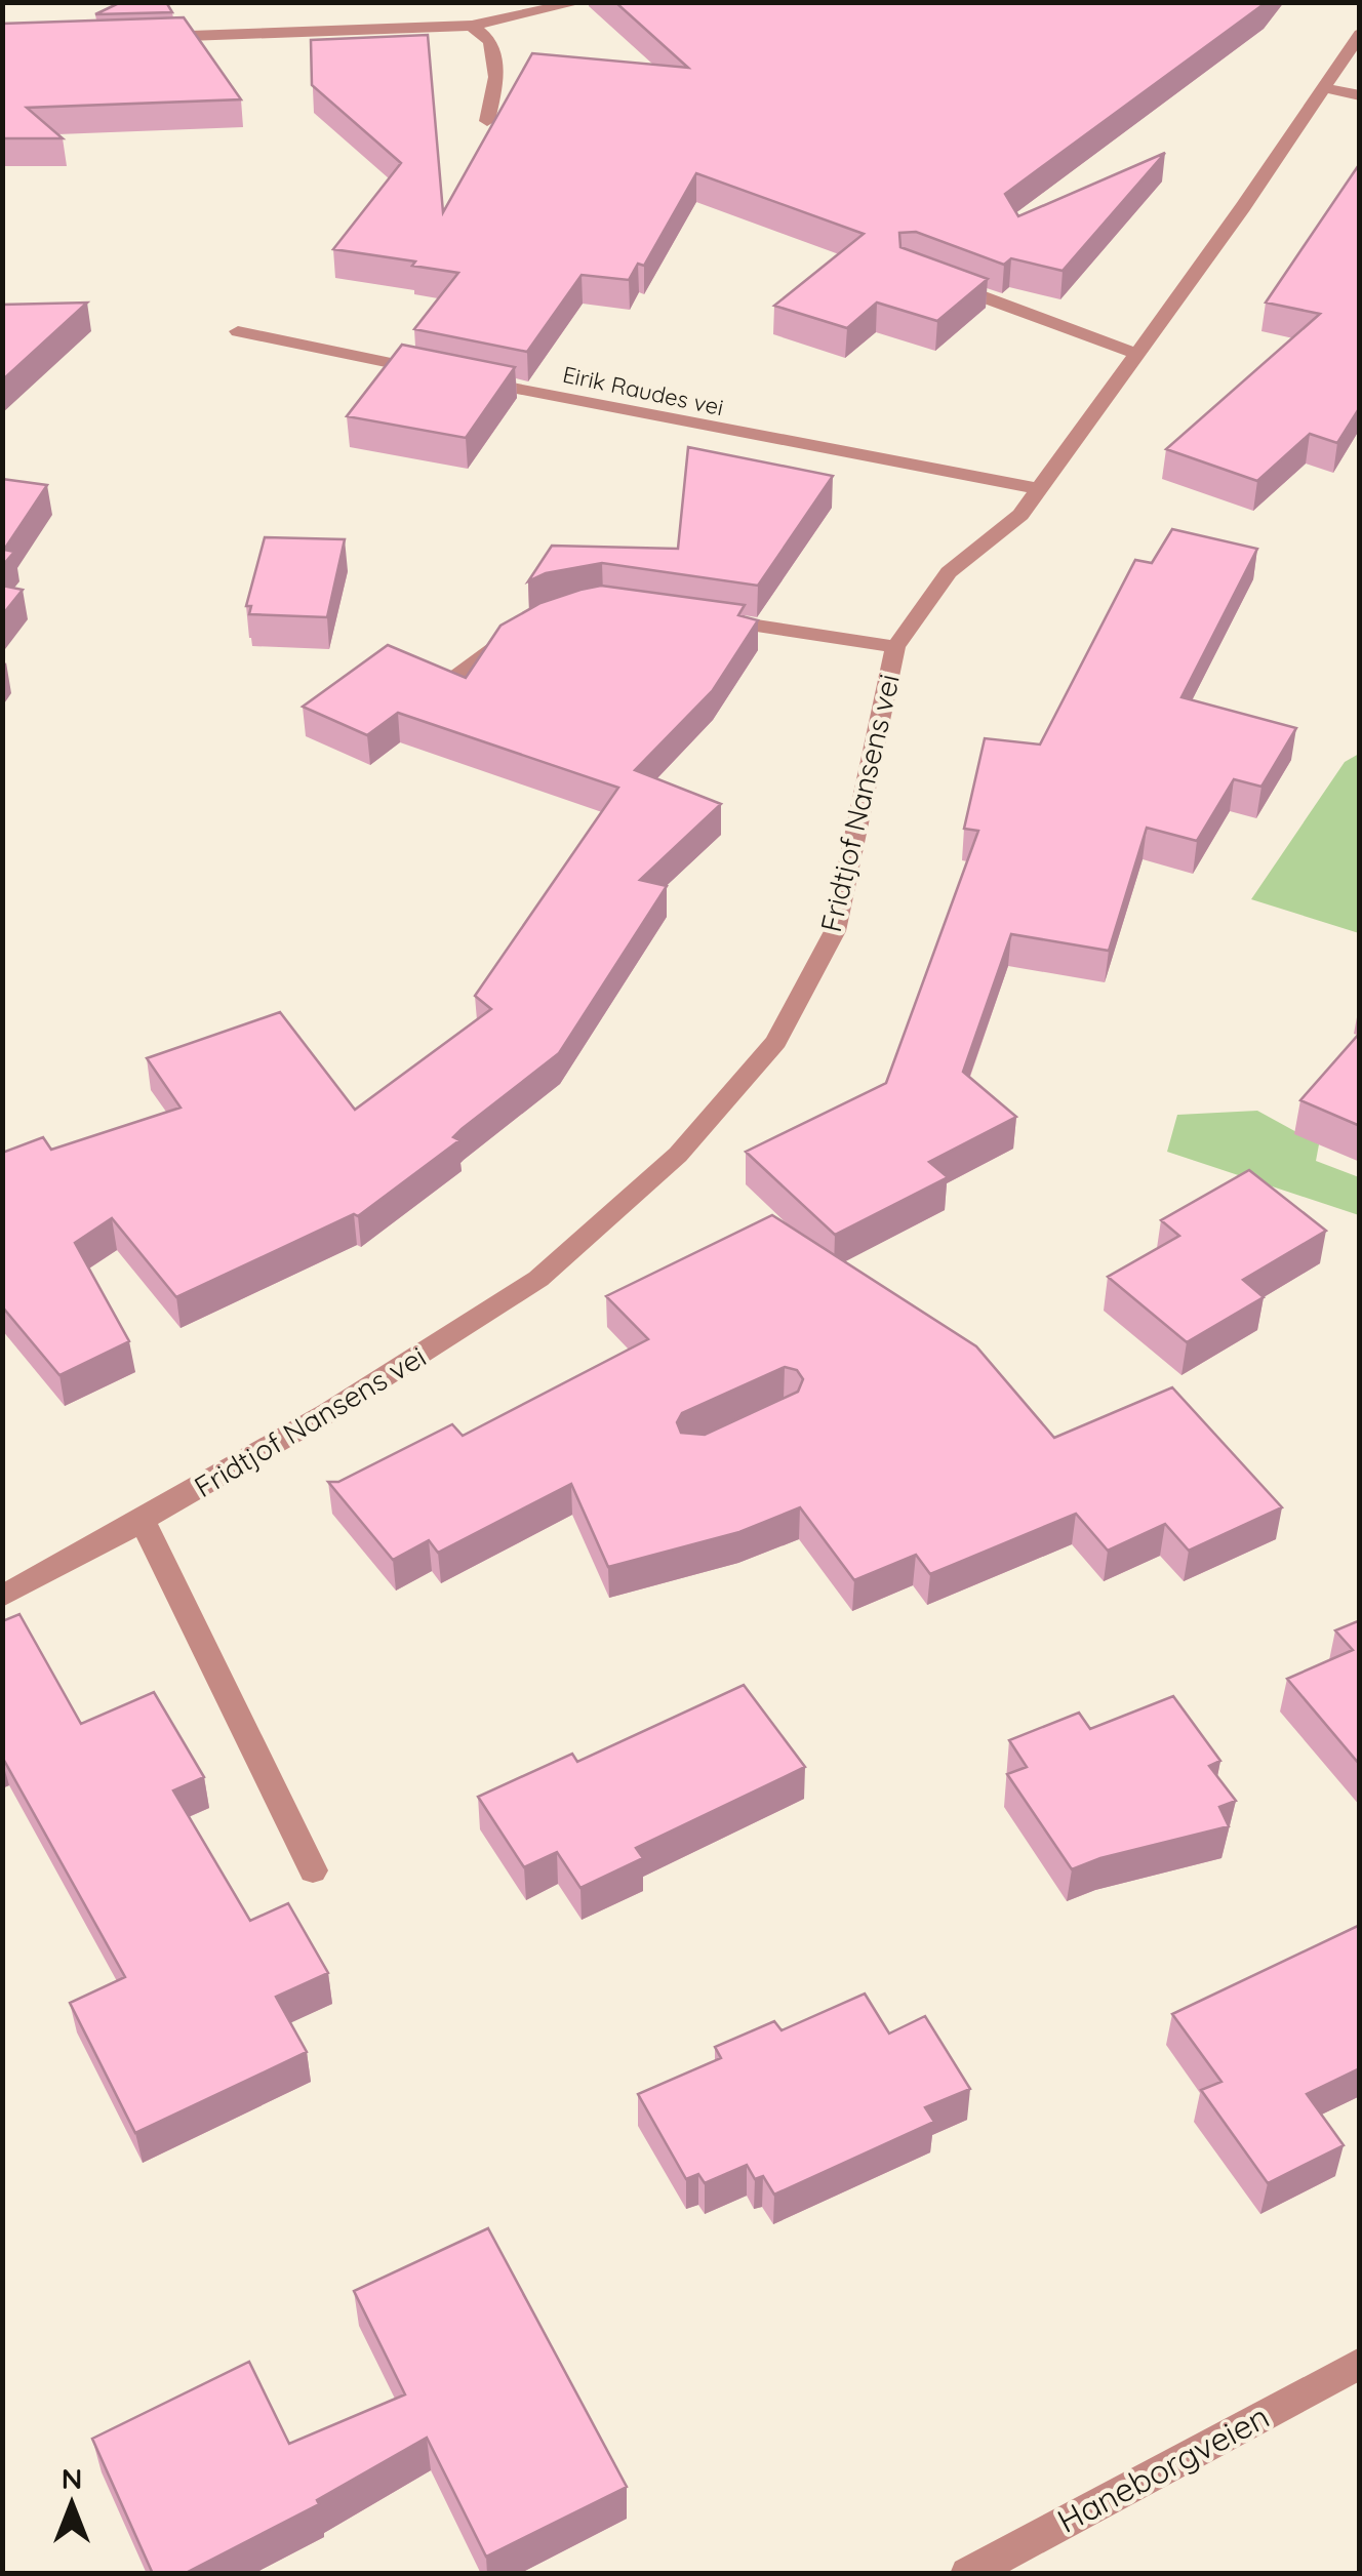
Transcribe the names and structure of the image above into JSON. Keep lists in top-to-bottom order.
{
  "streets": {
    "street": ["Eirik Raudes vei", "Fridtjof Nansens vei", "Haneborgveien"]
  },
  "crossings": [
    ["Eirik Raudes vei", "Fridtjof Nansens vei"]
  ],
  "north": "top"
}
